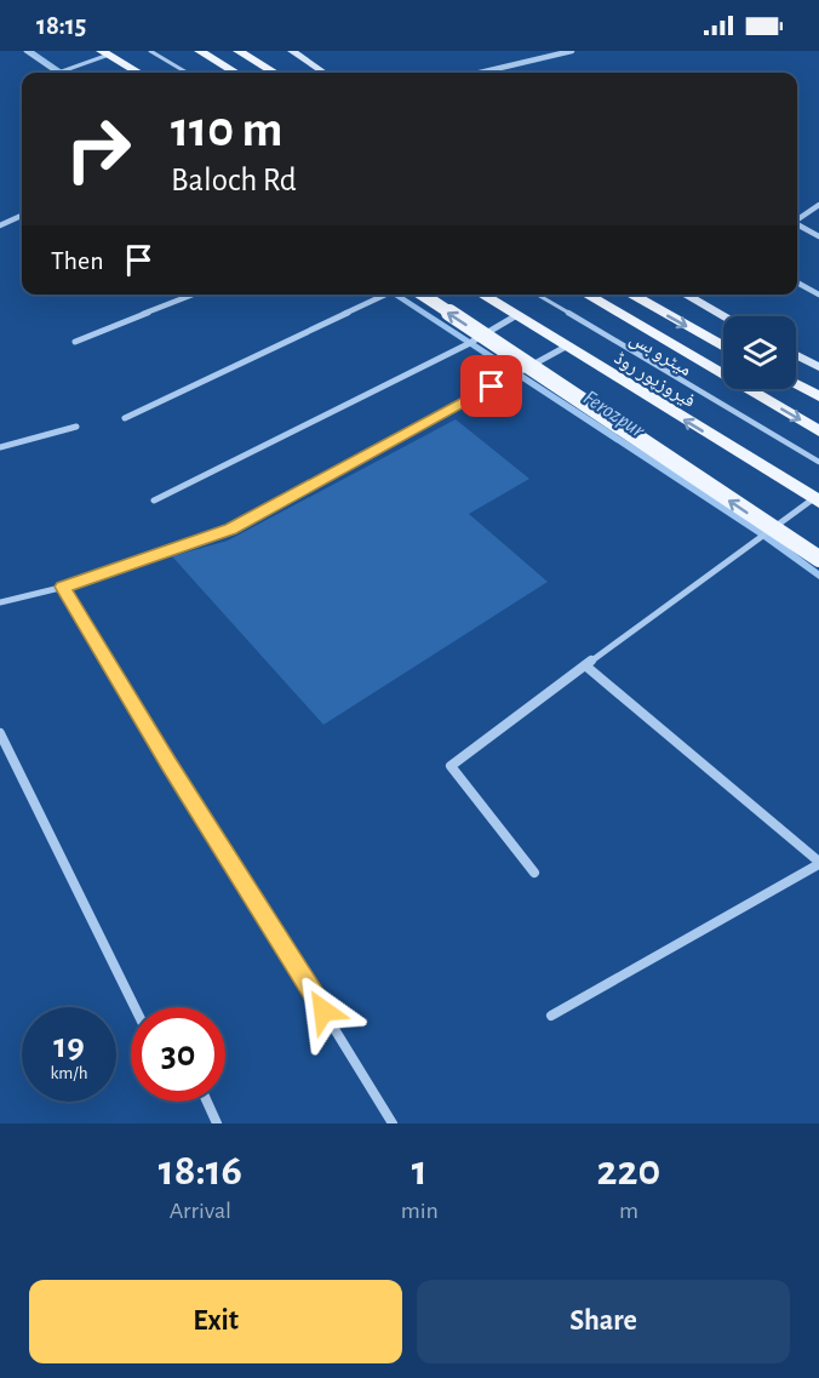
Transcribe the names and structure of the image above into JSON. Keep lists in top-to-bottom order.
{
  "streets": {
    "main road": ["فیروزپور روڈ"],
    "lane": ["میٹرو بس"]
  },
  "water": ["Ferozpur"],
  "page": {
    "status": "18:15",
    "turn": ["110 m", "Baloch Rd"],
    "then": "Then",
    "speed": "19 km/h",
    "limit": "30",
    "eta": [
      "18:16",
      "Arrival",
      "1",
      "min",
      "220",
      "m"
    ],
    "buttons": ["Exit", "Share"]
  }
}
